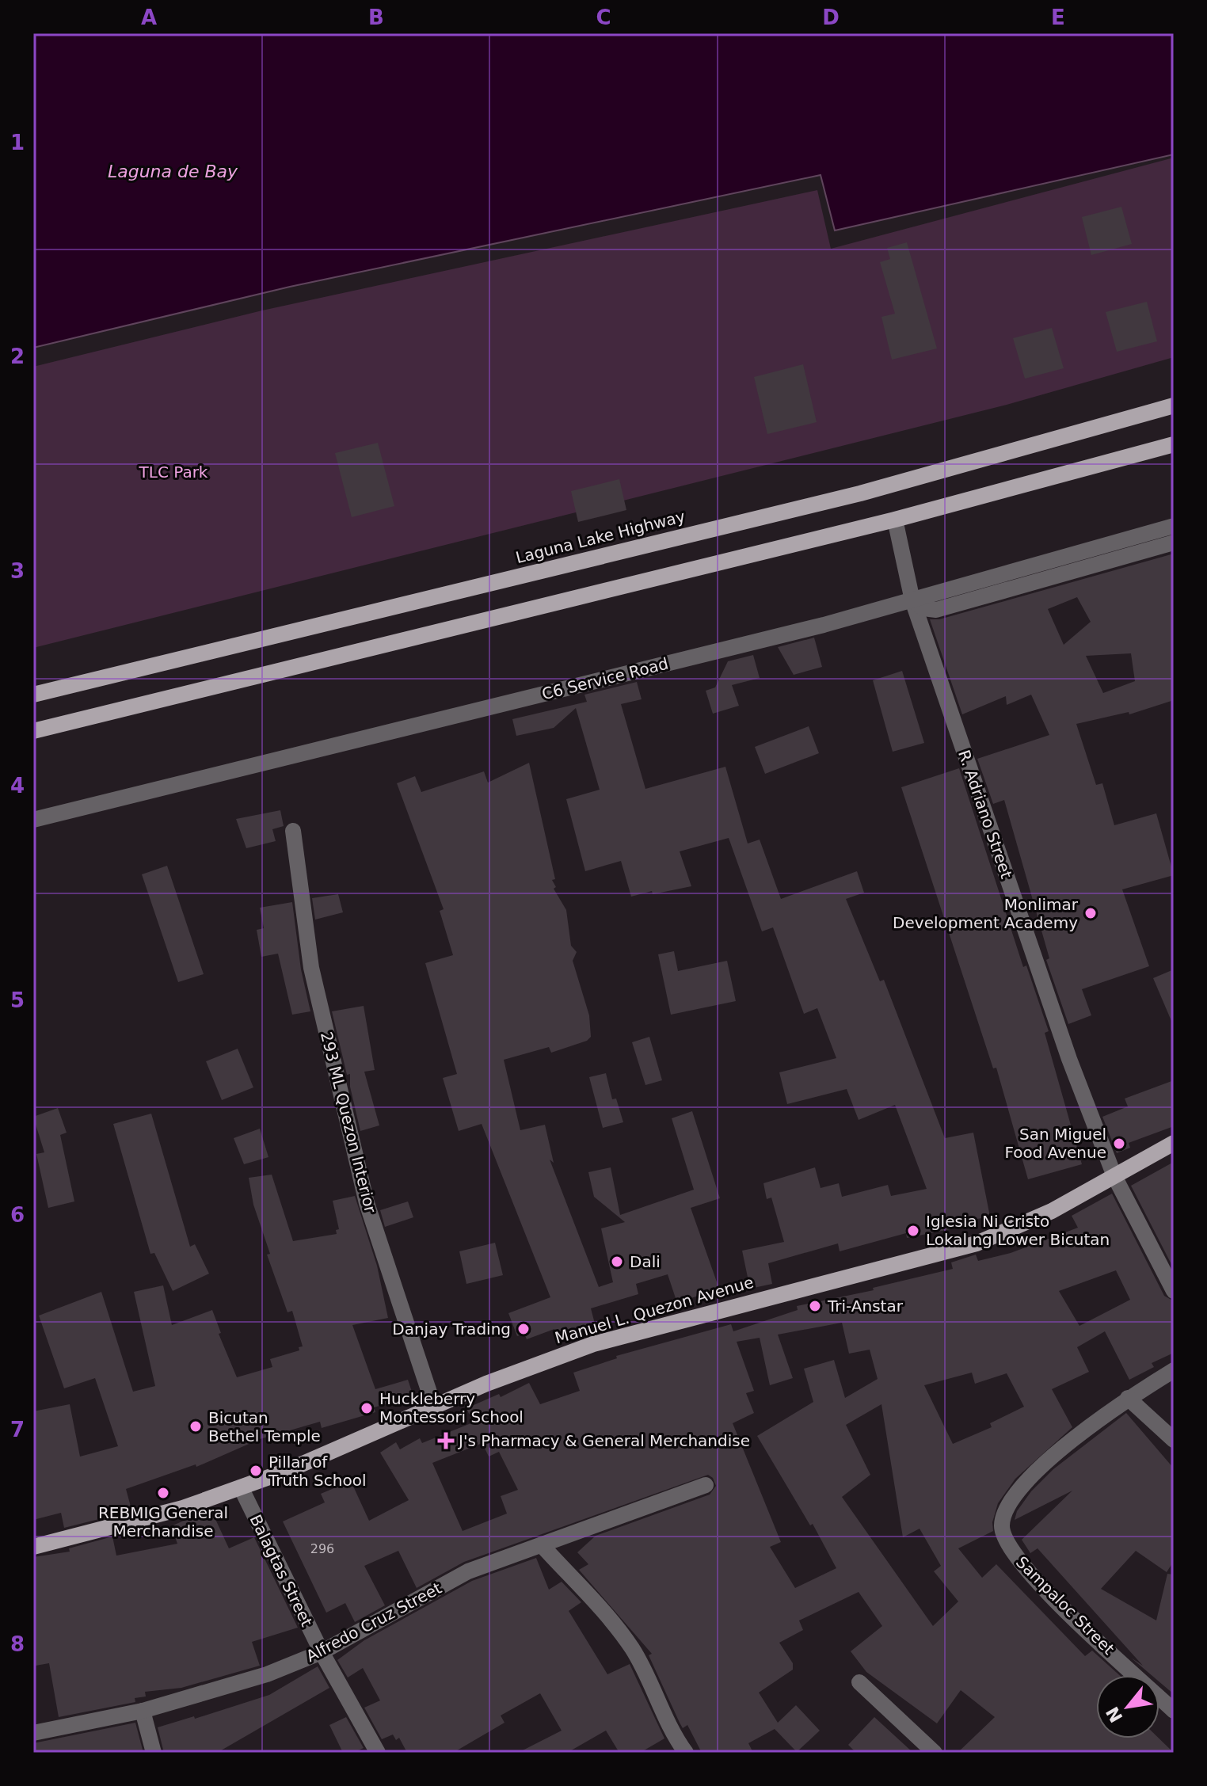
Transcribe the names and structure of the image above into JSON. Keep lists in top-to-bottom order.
{
  "streets": {
    "main road": ["Laguna Lake Highway", "Manuel L. Quezon Avenue"],
    "street": [
      "C6 Service Road",
      "R. Adriano Street",
      "293 ML Quezon Interior",
      "Balagtas Street",
      "Sampaloc Street",
      "Alfredo Cruz Street"
    ]
  },
  "crossings": [
    ["C6 Service Road", "R. Adriano Street"],
    ["R. Adriano Street", "Manuel L. Quezon Avenue"],
    ["293 ML Quezon Interior", "Manuel L. Quezon Avenue"],
    ["Manuel L. Quezon Avenue", "Balagtas Street"],
    ["Balagtas Street", "Alfredo Cruz Street"]
  ],
  "water": ["Laguna de Bay"],
  "parks": ["TLC Park"],
  "places": {
    "other": [
      "Monlimar Development Academy",
      "San Miguel Food Avenue",
      "Iglesia Ni Cristo Lokal ng Lower Bicutan",
      "Dali",
      "Tri-Anstar",
      "Danjay Trading",
      "Huckleberry Montessori School",
      "Bicutan Bethel Temple",
      "Pillar of Truth School",
      "REBMIG General Merchandise"
    ],
    "health": ["J's Pharmacy & General Merchandise"]
  },
  "house_numbers": ["296"],
  "north": "bottom left",
  "grid": {
    "columns": [
      "A",
      "B",
      "C",
      "D",
      "E"
    ],
    "rows": [
      "1",
      "2",
      "3",
      "4",
      "5",
      "6",
      "7",
      "8"
    ]
  }
}
